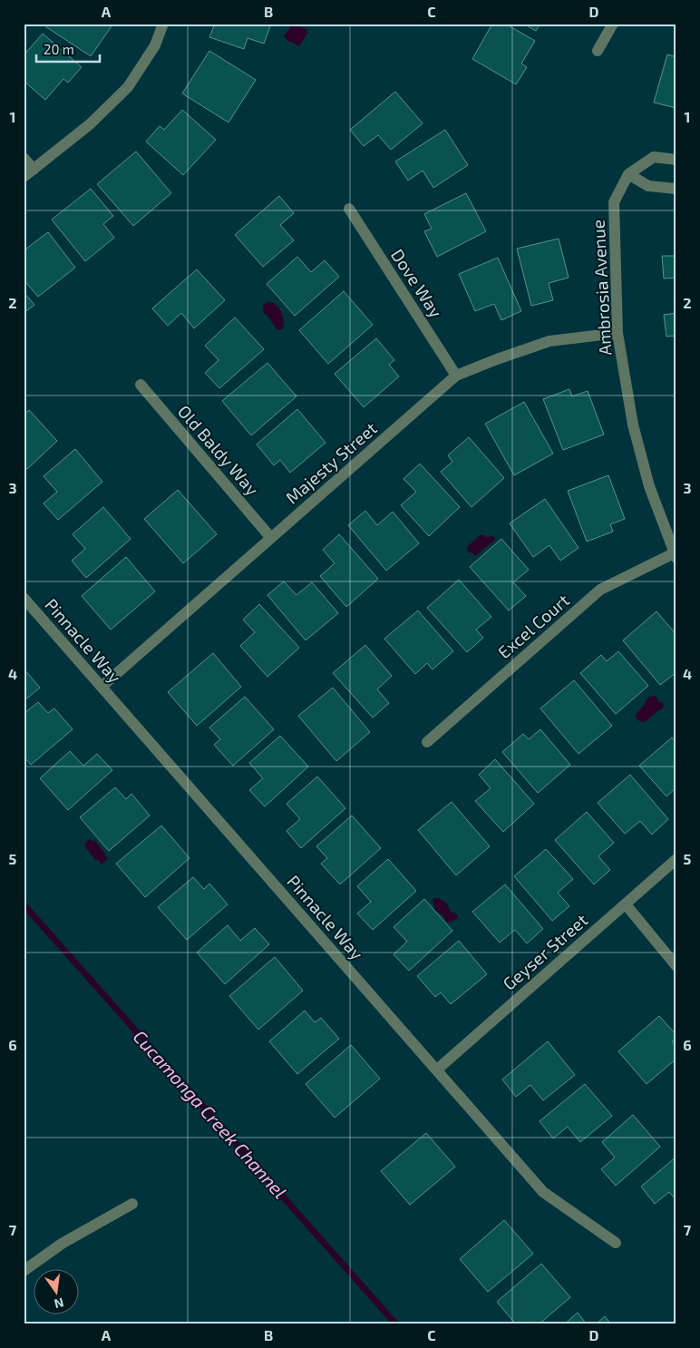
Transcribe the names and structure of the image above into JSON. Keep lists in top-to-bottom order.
{
  "streets": {
    "street": [
      "Dove Way",
      "Ambrosia Avenue",
      "Old Baldy Way",
      "Majesty Street",
      "Excel Court",
      "Pinnacle Way",
      "Geyser Street"
    ]
  },
  "crossings": [
    ["Dove Way", "Majesty Street"],
    ["Ambrosia Avenue", "Majesty Street"],
    ["Ambrosia Avenue", "Excel Court"],
    ["Old Baldy Way", "Majesty Street"],
    ["Majesty Street", "Pinnacle Way"],
    ["Pinnacle Way", "Geyser Street"]
  ],
  "water": ["Cucamonga Creek Channel"],
  "scale_bar": "20 m",
  "north": "bottom",
  "grid": {
    "columns": [
      "A",
      "B",
      "C",
      "D"
    ],
    "rows": [
      "1",
      "2",
      "3",
      "4",
      "5",
      "6",
      "7"
    ]
  }
}
